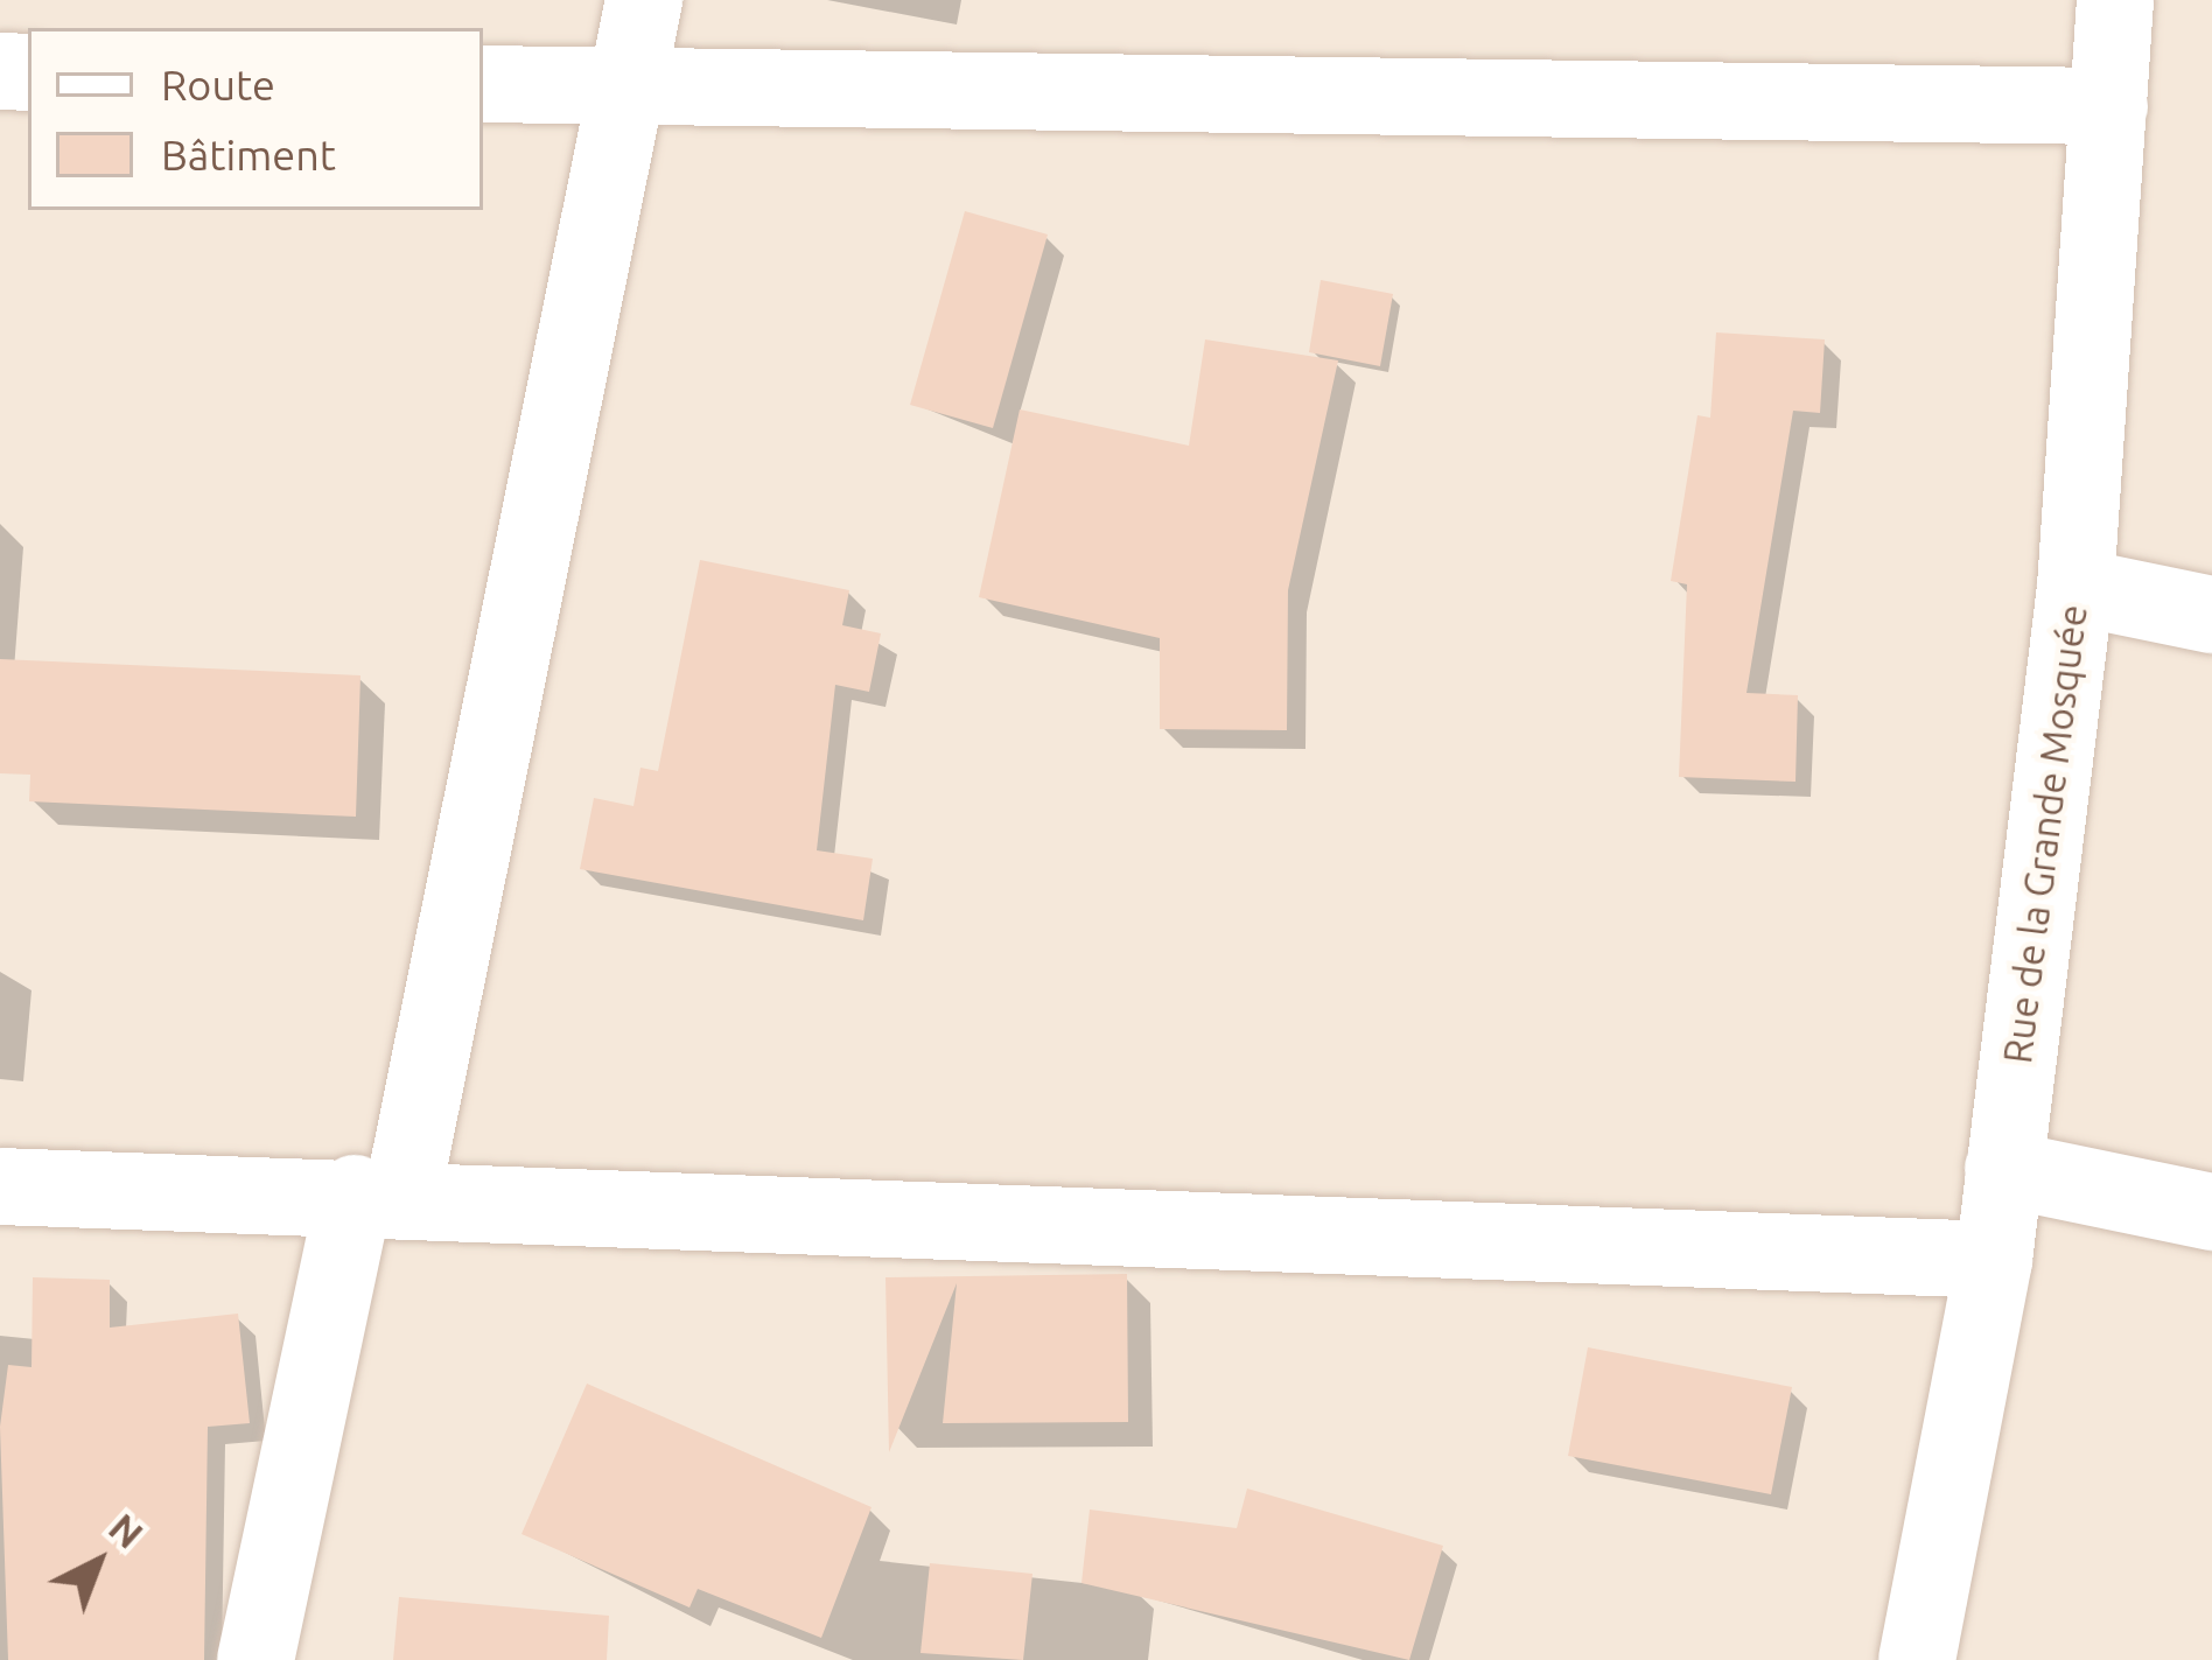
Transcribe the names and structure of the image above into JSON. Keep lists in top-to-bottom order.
{
  "streets": {
    "street": ["Rue de la Grande Mosquée"]
  },
  "legend": ["Route", "Bâtiment"],
  "north": "top right"
}
